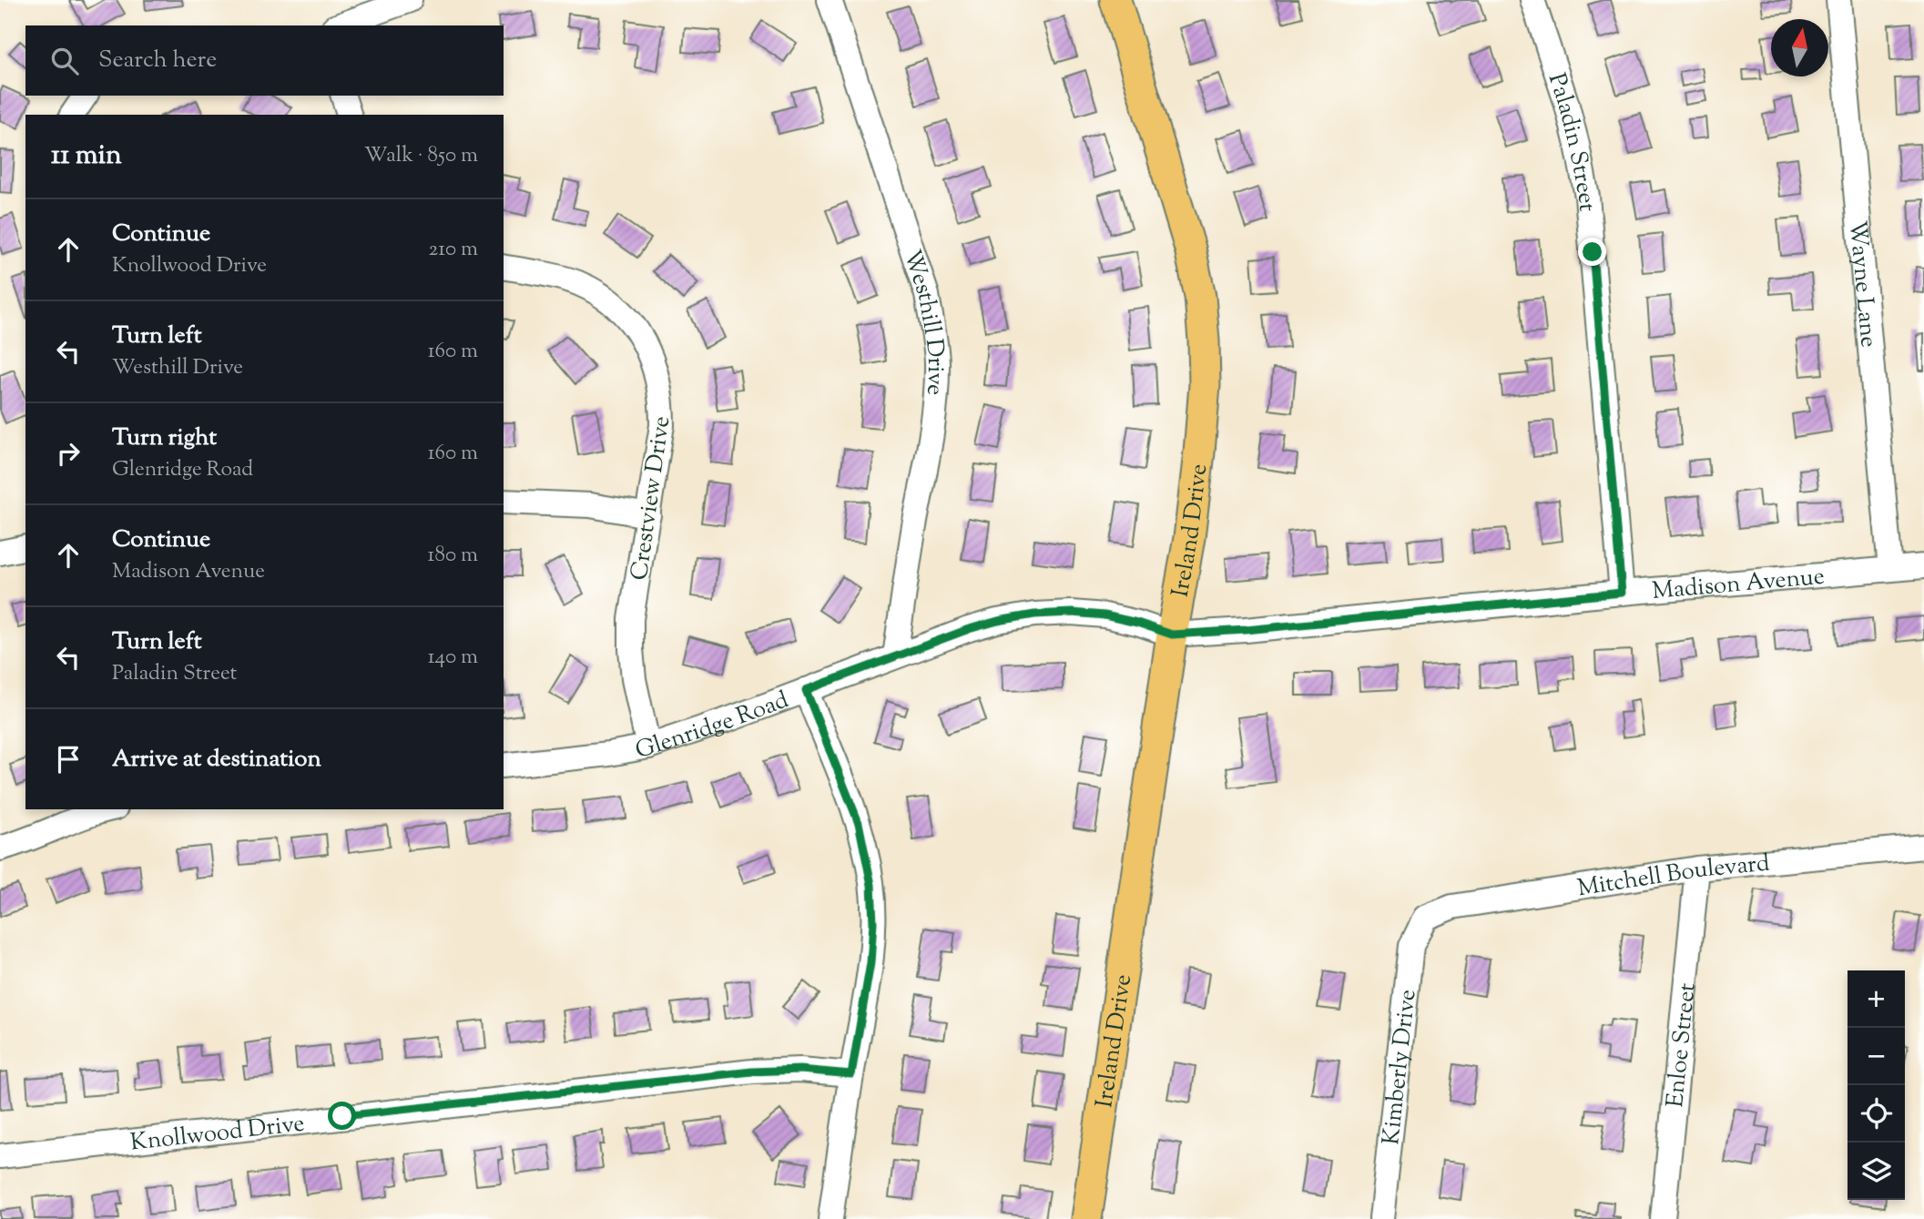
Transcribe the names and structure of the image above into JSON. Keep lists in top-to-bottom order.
{
  "streets": {
    "main road": ["Ireland Drive"],
    "street": [
      "Paladin Street",
      "Wayne Lane",
      "Westhill Drive",
      "Crestview Drive",
      "Madison Avenue",
      "Glenridge Road",
      "Mitchell Boulevard",
      "Enloe Street",
      "Kimberly Drive",
      "Knollwood Drive"
    ]
  },
  "crossings": [
    ["Paladin Street", "Madison Avenue"],
    ["Wayne Lane", "Madison Avenue"],
    ["Westhill Drive", "Glenridge Road"],
    ["Crestview Drive", "Glenridge Road"],
    ["Ireland Drive", "Madison Avenue"],
    ["Ireland Drive", "Glenridge Road"],
    ["Madison Avenue", "Glenridge Road"],
    ["Mitchell Boulevard", "Enloe Street"],
    ["Mitchell Boulevard", "Kimberly Drive"]
  ],
  "north": "top",
  "page": {
    "search": "Search here",
    "heading": ["11 min", "Walk · 850 m"],
    "list": [
      ["Continue", "Knollwood Drive", "210 m"],
      ["Turn left", "Westhill Drive", "160 m"],
      ["Turn right", "Glenridge Road", "160 m"],
      ["Continue", "Madison Avenue", "180 m"],
      ["Turn left", "Paladin Street", "140 m"],
      "Arrive at destination"
    ],
    "map_buttons": ["+", "−"]
  }
}
